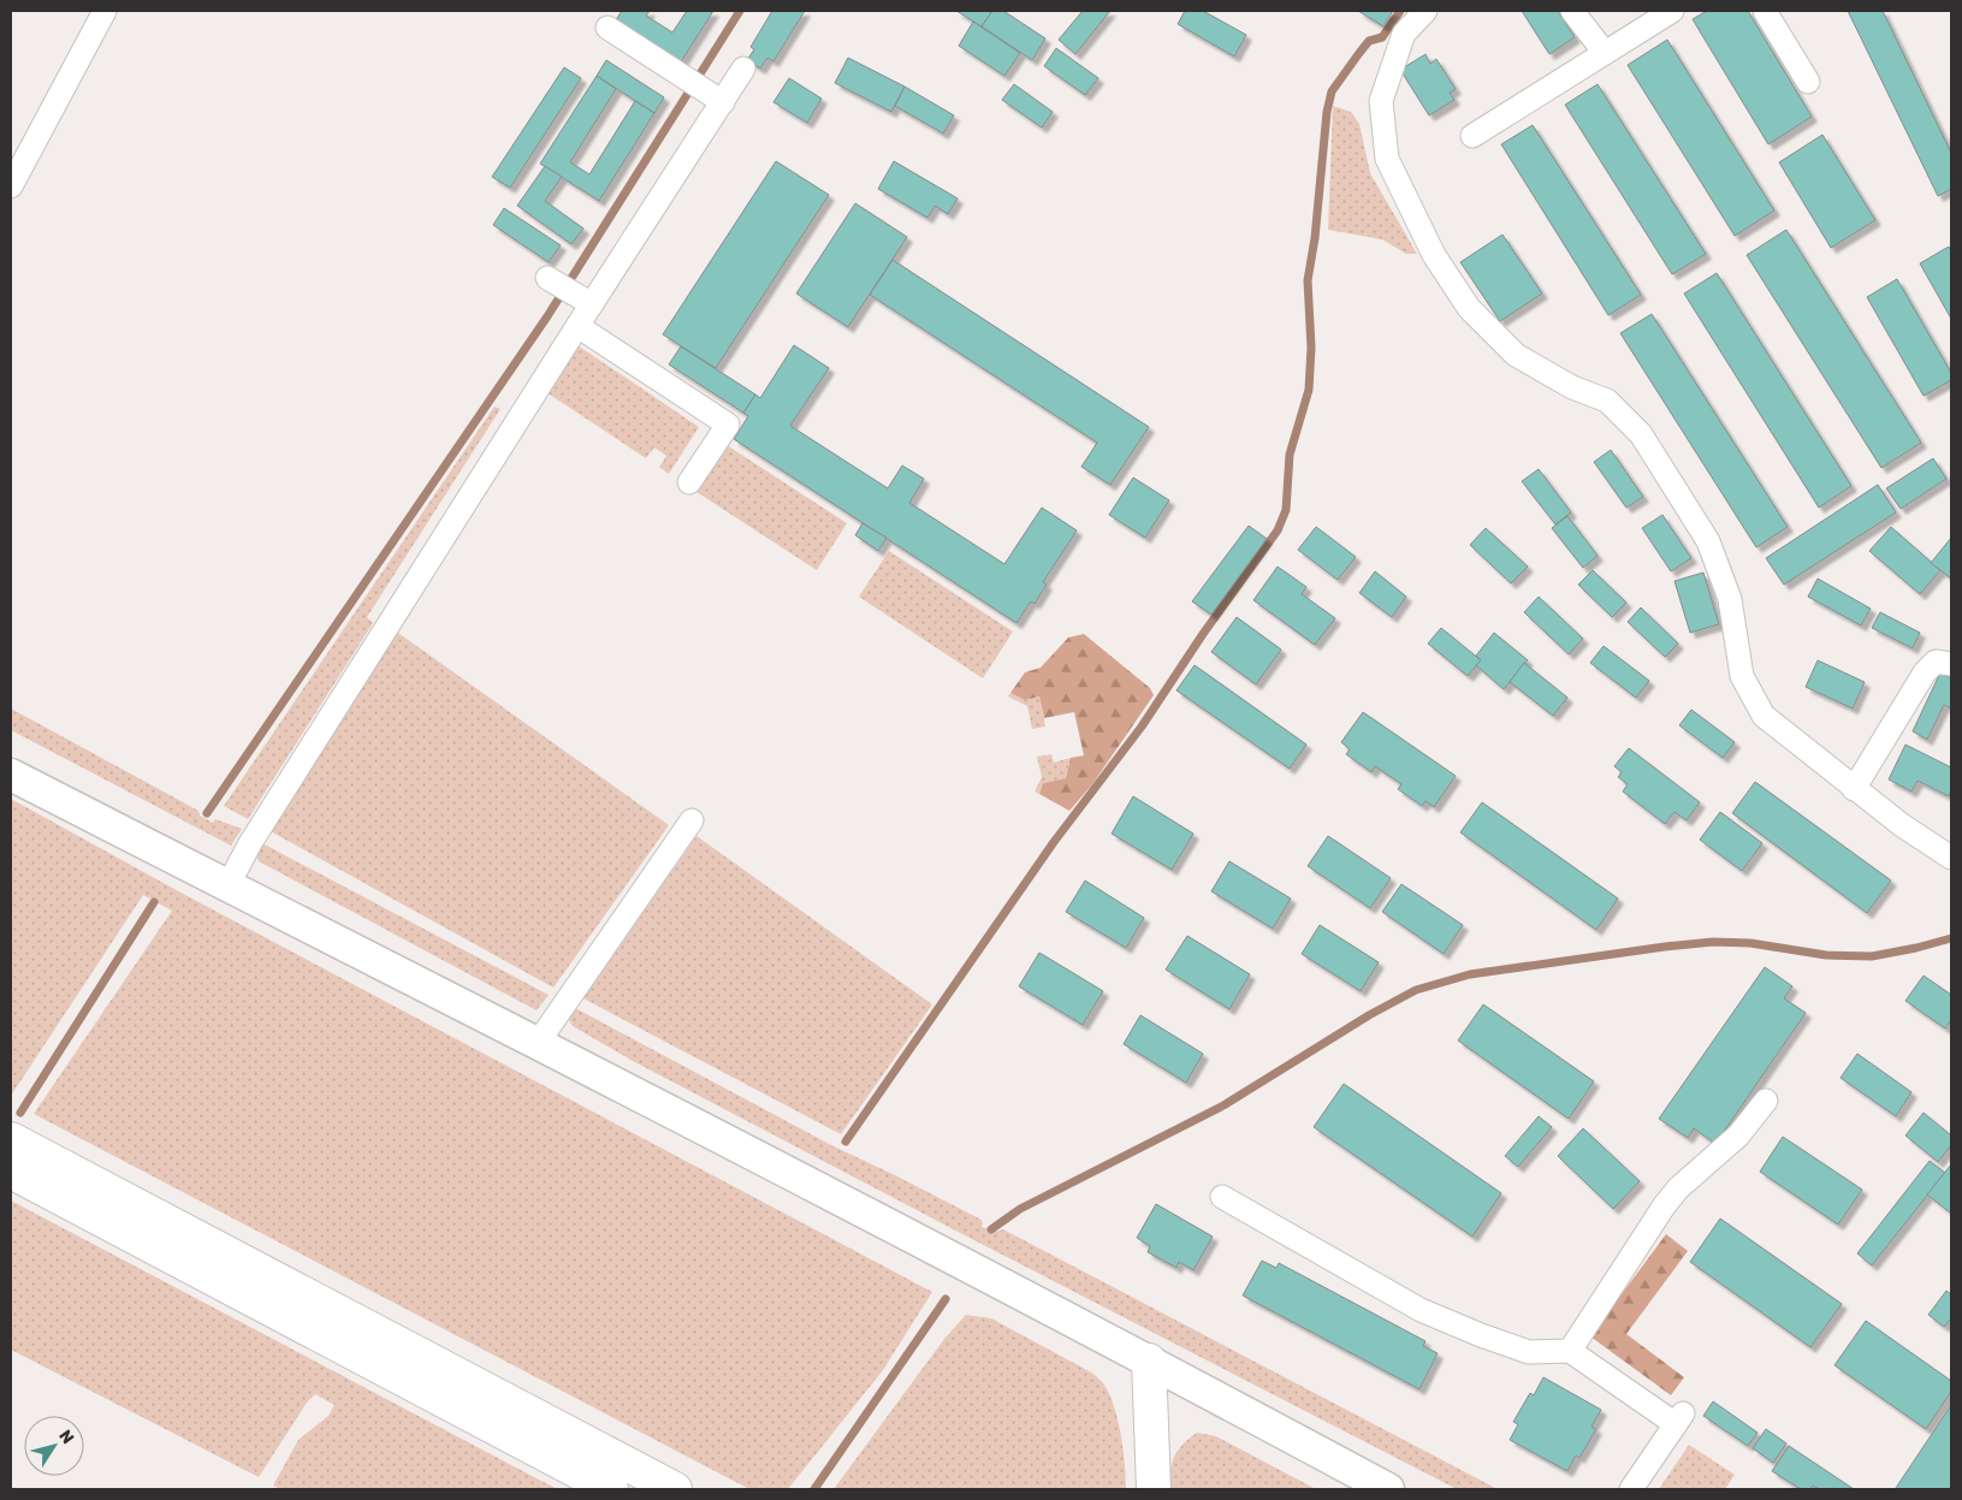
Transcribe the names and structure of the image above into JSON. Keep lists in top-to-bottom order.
{
  "north": "top right"
}
